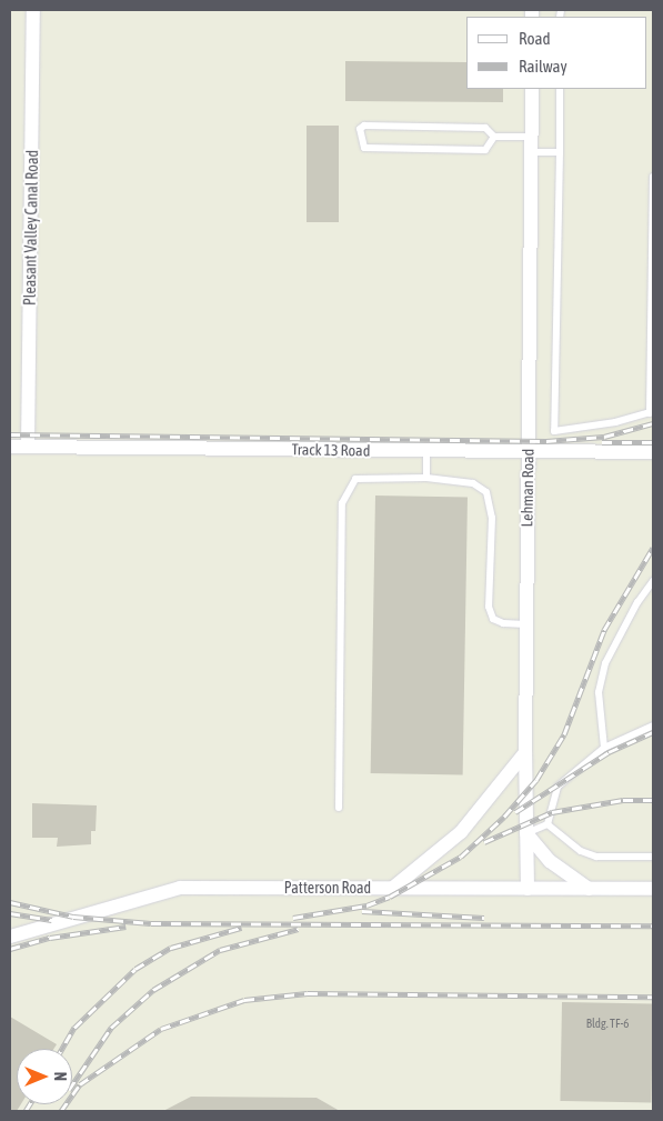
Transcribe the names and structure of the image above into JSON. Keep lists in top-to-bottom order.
{
  "streets": {
    "street": [
      "Pleasant Valley Canal Road",
      "Track 13 Road",
      "Lehman Road",
      "Patterson Road"
    ]
  },
  "crossings": [
    ["Pleasant Valley Canal Road", "Track 13 Road"],
    ["Track 13 Road", "Lehman Road"],
    ["Lehman Road", "Patterson Road"]
  ],
  "house_numbers": ["Bldg. TF-6"],
  "legend": ["Road", "Railway"],
  "north": "right"
}
